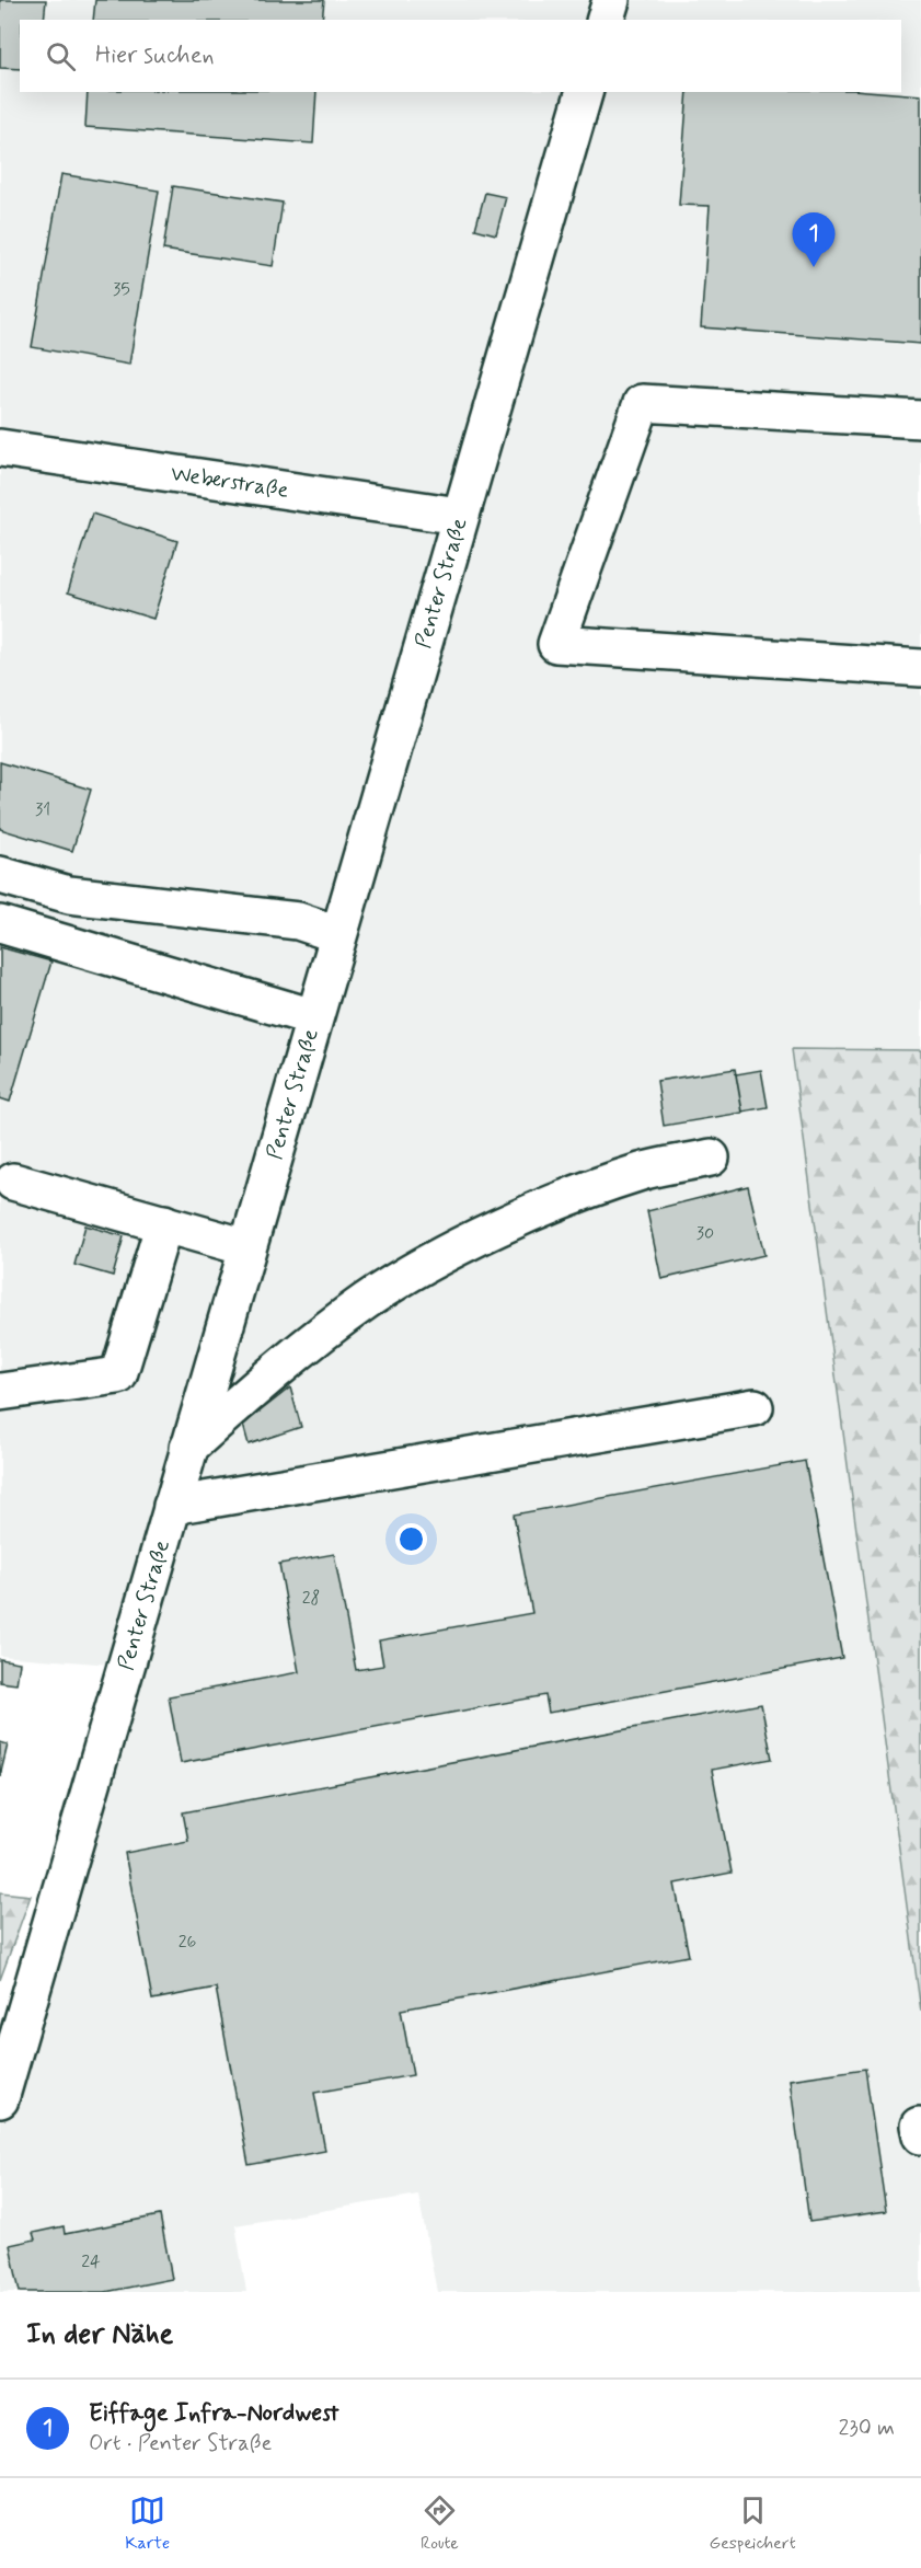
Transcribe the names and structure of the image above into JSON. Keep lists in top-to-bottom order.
{
  "streets": {
    "street": ["Weberstraße", "Penter Straße"]
  },
  "crossings": [
    ["Weberstraße", "Penter Straße"]
  ],
  "house_numbers": [
    "35",
    "31",
    "30",
    "28",
    "26",
    "24"
  ],
  "page": {
    "search": "Hier suchen",
    "pins": "1",
    "heading": "In der Nähe",
    "list": [
      {
        "mark": "1",
        "name": "Eiffage Infra-Nordwest",
        "note": "Ort · Penter Straße",
        "value": "230 m"
      }
    ],
    "nav": ["Karte", "Route", "Gespeichert"]
  }
}
